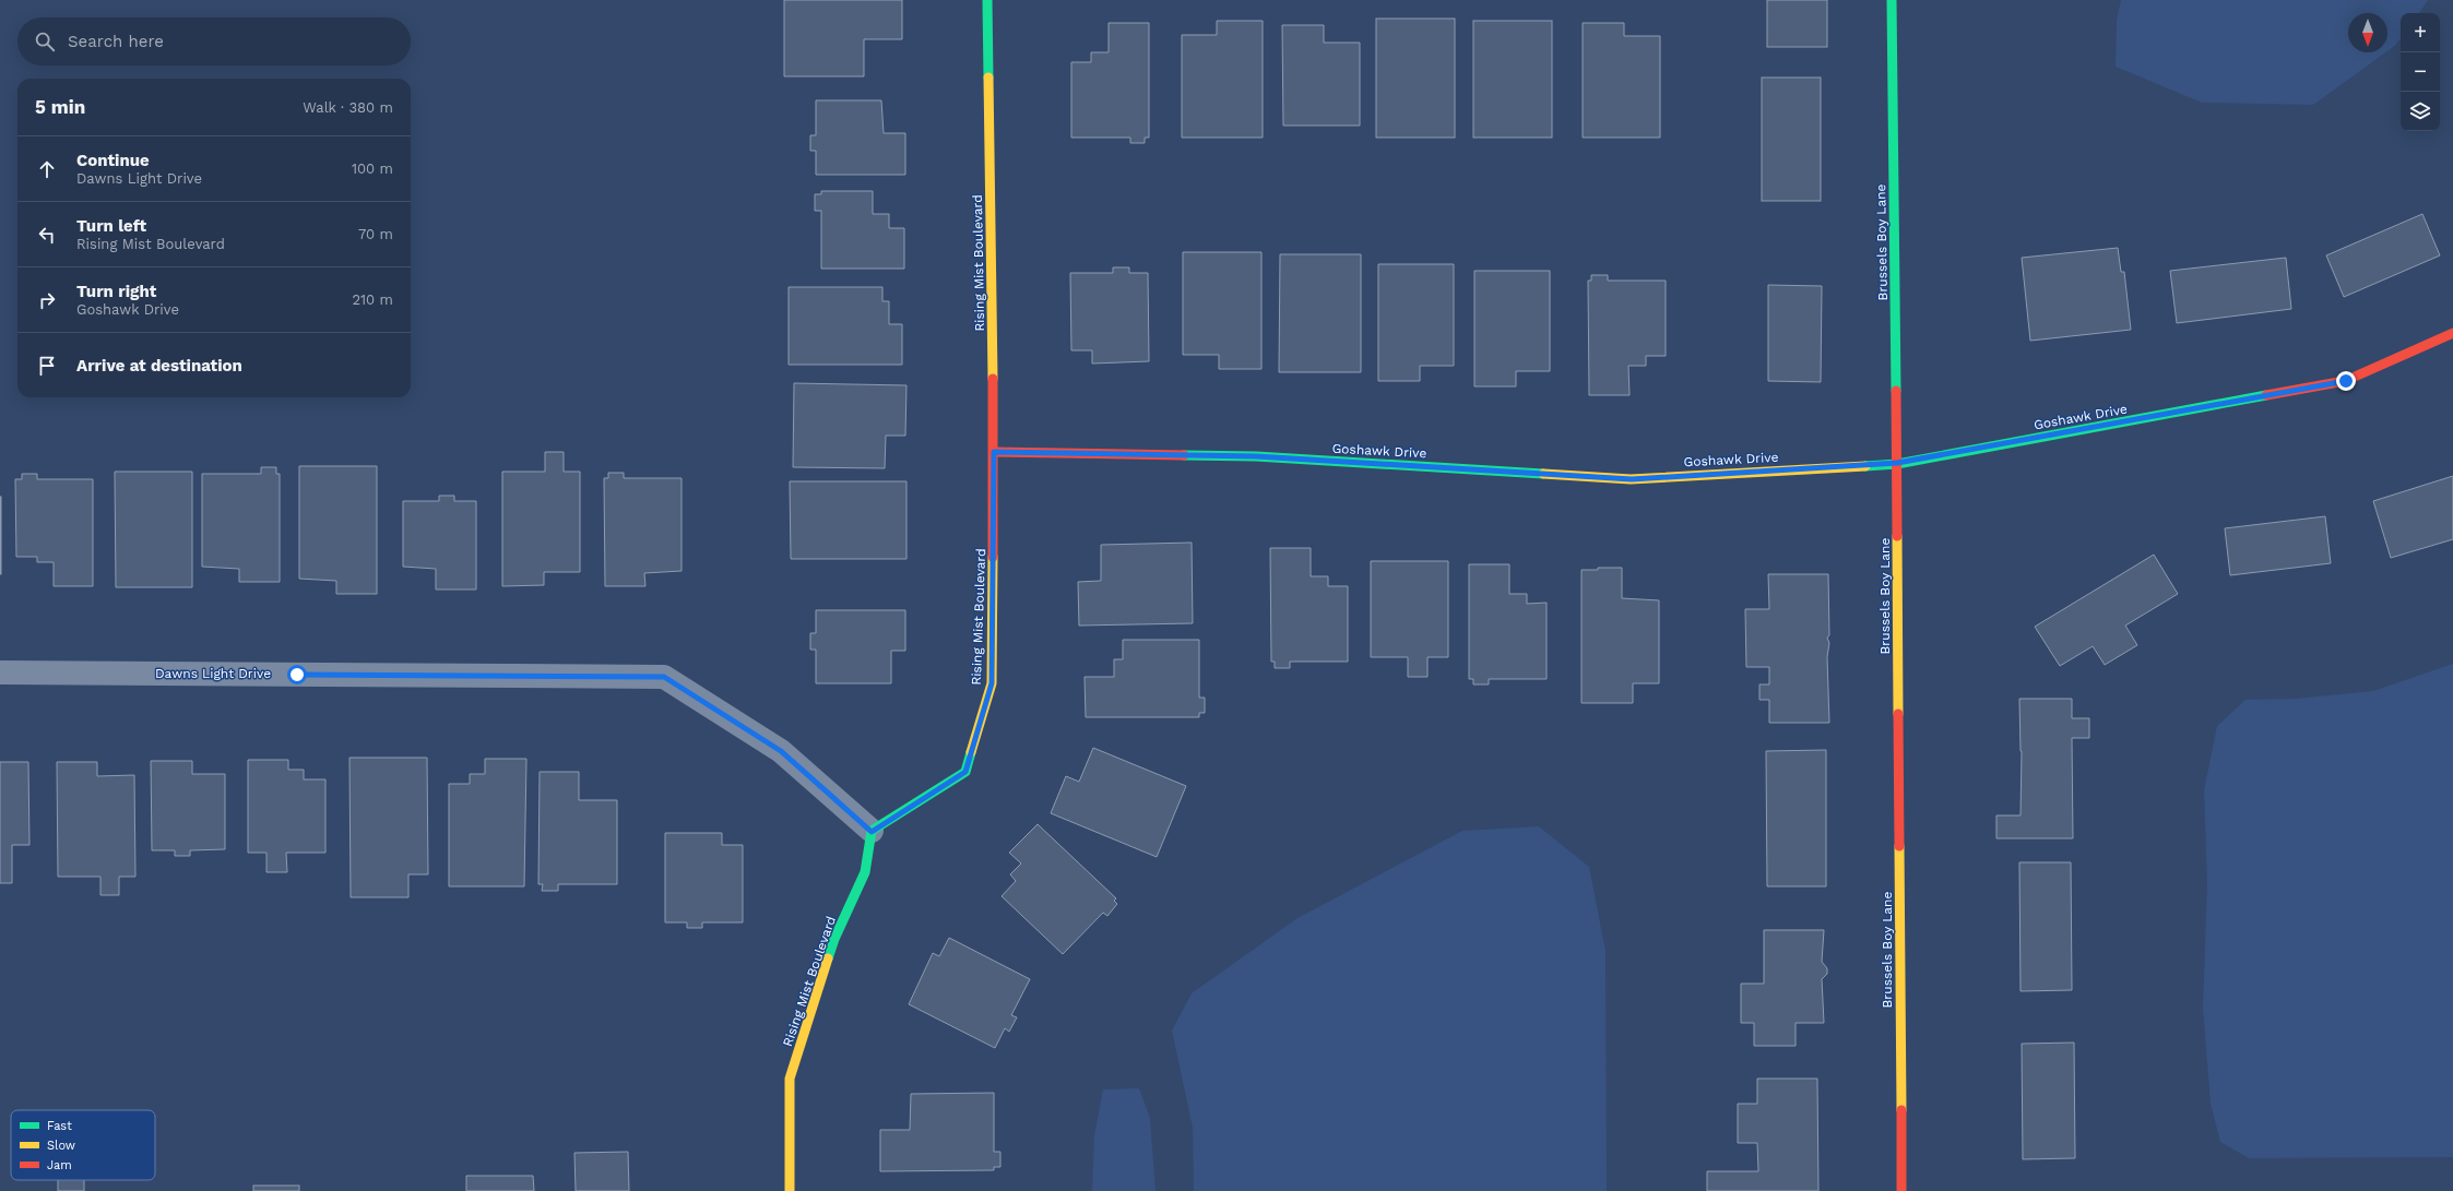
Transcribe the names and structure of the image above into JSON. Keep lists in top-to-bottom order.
{
  "streets": {
    "street": [
      "Brussels Boy Lane",
      "Rising Mist Boulevard",
      "Goshawk Drive",
      "Dawns Light Drive"
    ]
  },
  "crossings": [
    ["Brussels Boy Lane", "Goshawk Drive"],
    ["Rising Mist Boulevard", "Goshawk Drive"],
    ["Rising Mist Boulevard", "Dawns Light Drive"]
  ],
  "legend": ["Fast", "Slow", "Jam"],
  "north": "bottom",
  "page": {
    "map_buttons": ["+", "−"],
    "search": "Search here",
    "heading": ["5 min", "Walk · 380 m"],
    "list": [
      ["Continue", "Dawns Light Drive", "100 m"],
      ["Turn left", "Rising Mist Boulevard", "70 m"],
      ["Turn right", "Goshawk Drive", "210 m"],
      "Arrive at destination"
    ]
  }
}
